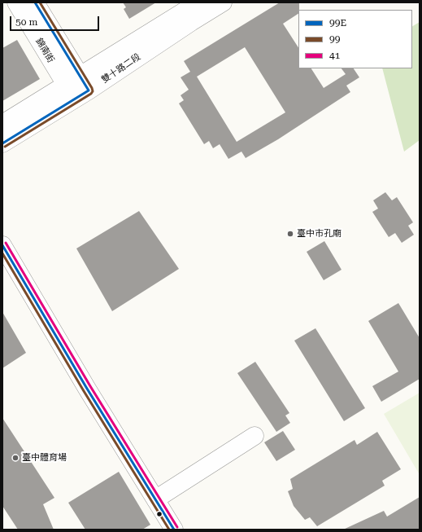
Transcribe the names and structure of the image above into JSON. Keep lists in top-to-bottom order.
{
  "streets": {
    "street": ["錦南街", "雙十路二段"]
  },
  "crossings": [
    ["錦南街", "雙十路二段"]
  ],
  "places": ["臺中市孔廟", "臺中體育場"],
  "lines": ["transit line 99E", "transit line 99", "transit line 41"],
  "legend": ["99E", "99", "41"],
  "scale_bar": "50 m"
}
